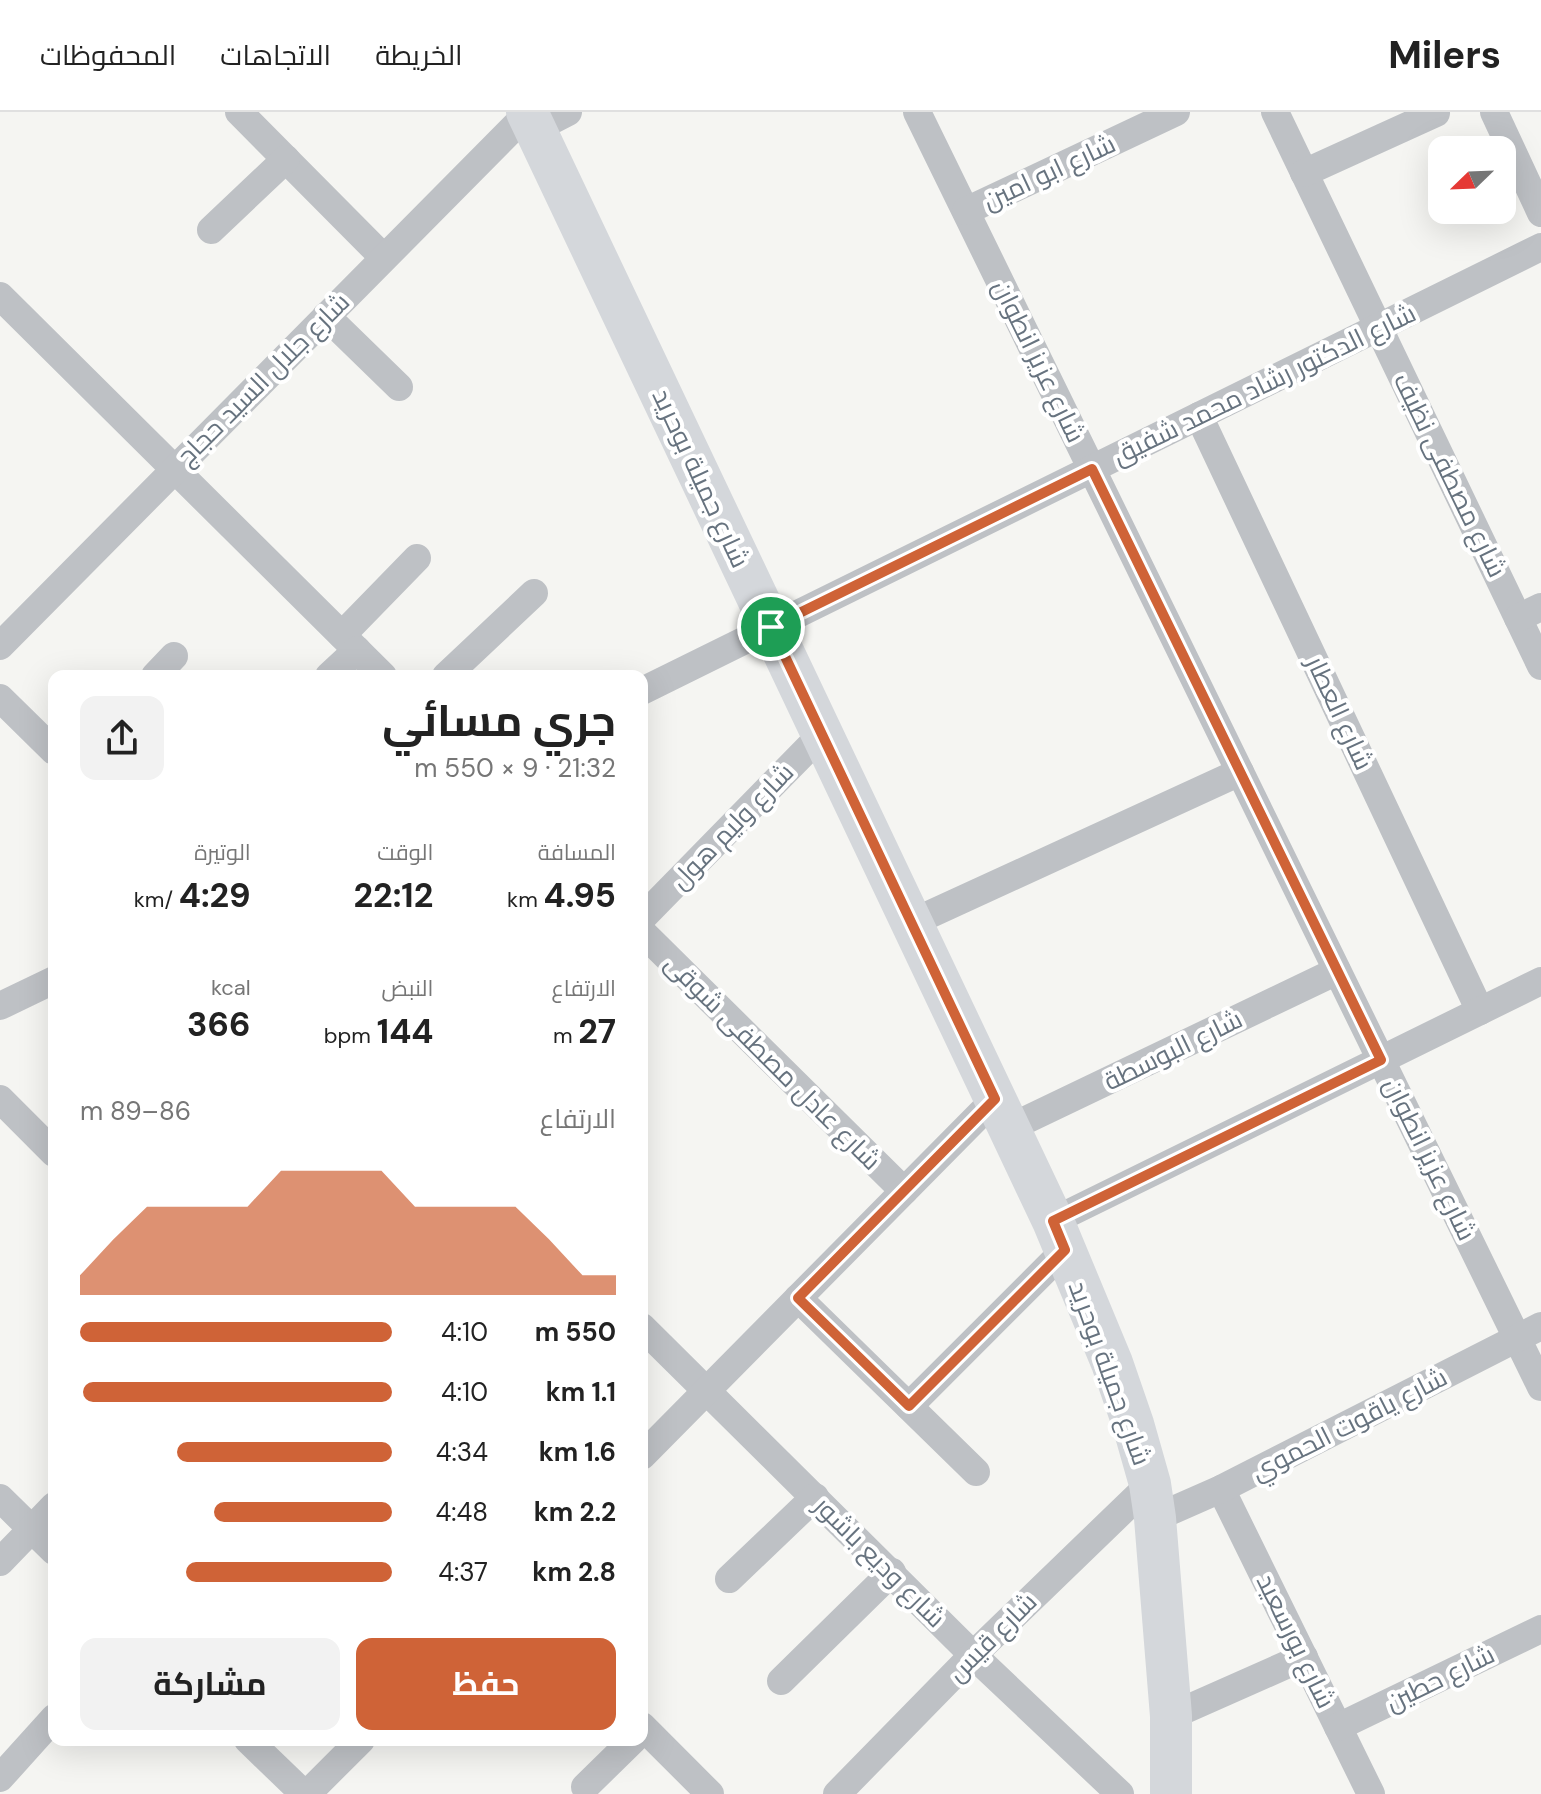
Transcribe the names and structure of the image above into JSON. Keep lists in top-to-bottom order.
{
  "streets": {
    "main road": ["شارع جميلة بوحريد"],
    "street": [
      "شارع ابو امين",
      "شارع عزيز انطوان",
      "شارع جلال السيد حجاج",
      "شارع الدكتور رشاد محمد شفيق",
      "شارع مصطفى نظيف",
      "شارع العطار",
      "شارع وليم هول",
      "شارع البوسطة",
      "شارع عادل مصطفى شوقى",
      "شارع ياقوت الحموي",
      "شارع وديع باشور",
      "شارع قيس",
      "شارع بورسعيد",
      "شارع حطين"
    ]
  },
  "crossings": [
    ["شارع ابو امين", "شارع عزيز انطوان"],
    ["شارع عزيز انطوان", "شارع الدكتور رشاد محمد شفيق"],
    ["شارع عزيز انطوان", "شارع البوسطة"],
    ["شارع عزيز انطوان", "شارع ياقوت الحموي"],
    ["شارع جلال السيد حجاج", "شارع جميلة بوحريد"],
    ["شارع الدكتور رشاد محمد شفيق", "شارع مصطفى نظيف"],
    ["شارع الدكتور رشاد محمد شفيق", "شارع جميلة بوحريد"],
    ["شارع الدكتور رشاد محمد شفيق", "شارع العطار"],
    ["شارع جميلة بوحريد", "شارع وليم هول"],
    ["شارع جميلة بوحريد", "شارع البوسطة"],
    ["شارع جميلة بوحريد", "شارع ياقوت الحموي"],
    ["شارع جميلة بوحريد", "شارع قيس"],
    ["شارع البوسطة", "شارع عادل مصطفى شوقى"],
    ["شارع البوسطة", "شارع وديع باشور"],
    ["شارع ياقوت الحموي", "شارع قيس"],
    ["شارع ياقوت الحموي", "شارع بورسعيد"],
    ["شارع وديع باشور", "شارع قيس"],
    ["شارع بورسعيد", "شارع حطين"]
  ],
  "north": "bottom left",
  "page": {
    "header": "Milers",
    "nav": ["الخريطة", "الاتجاهات", "المحفوظات"],
    "heading": ["جري مسائي", "21:32 · 9 × 550 m"],
    "stats": [
      ["المسافة", "4.95 km"],
      ["الوقت", "22:12"],
      ["الوتيرة", "4:29 /km"],
      ["الارتفاع", "27 m"],
      ["النبض", "144 bpm"],
      ["kcal", "366"]
    ],
    "chart": ["الارتفاع", "86–89 m"],
    "list": [
      {
        "name": "550 m",
        "note": "4:10"
      },
      {
        "name": "1.1 km",
        "note": "4:10"
      },
      {
        "name": "1.6 km",
        "note": "4:34"
      },
      {
        "name": "2.2 km",
        "note": "4:48"
      },
      {
        "name": "2.8 km",
        "note": "4:37"
      }
    ],
    "buttons": ["حفظ", "مشاركة"]
  }
}
